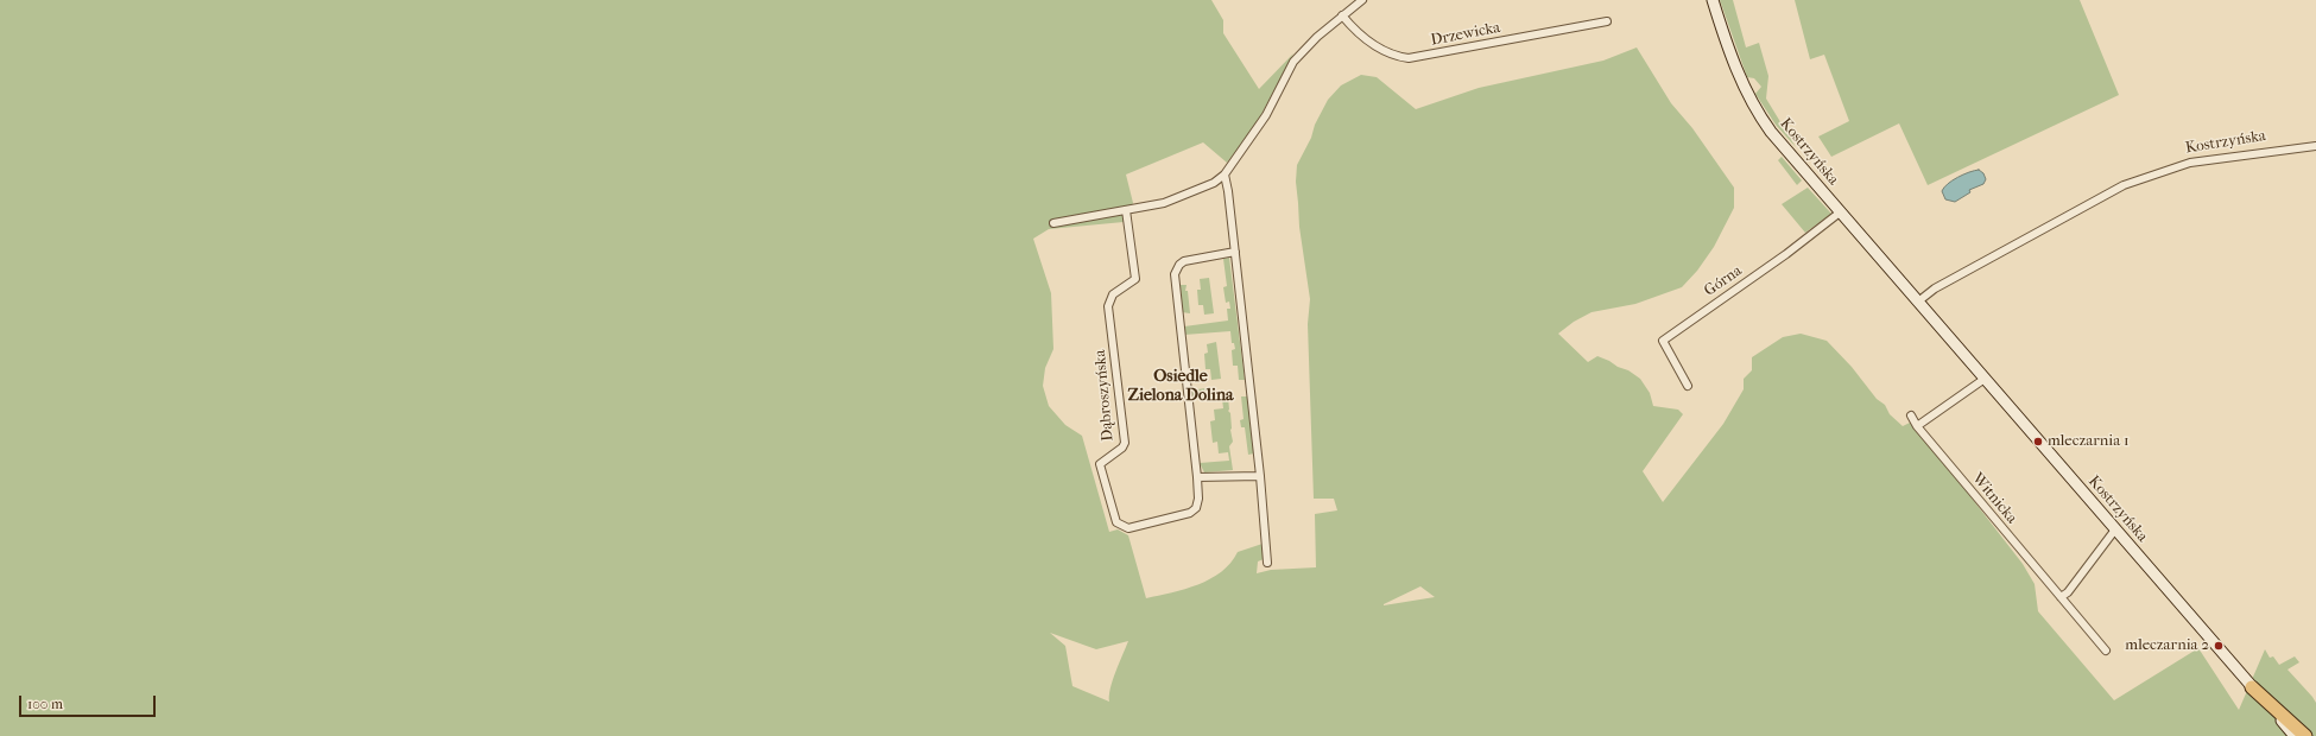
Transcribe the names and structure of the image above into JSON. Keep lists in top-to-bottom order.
{
  "streets": {
    "main road": ["Kostrzyńska"],
    "street": [
      "Drzewicka",
      "Górna",
      "Dąbroszyńska",
      "Witnicka"
    ]
  },
  "crossings": [
    ["Kostrzyńska", "Górna"]
  ],
  "districts": ["Osiedle Zielona Dolina"],
  "places": ["mleczarnia 1", "mleczarnia 2"],
  "scale_bar": "100 m"
}
